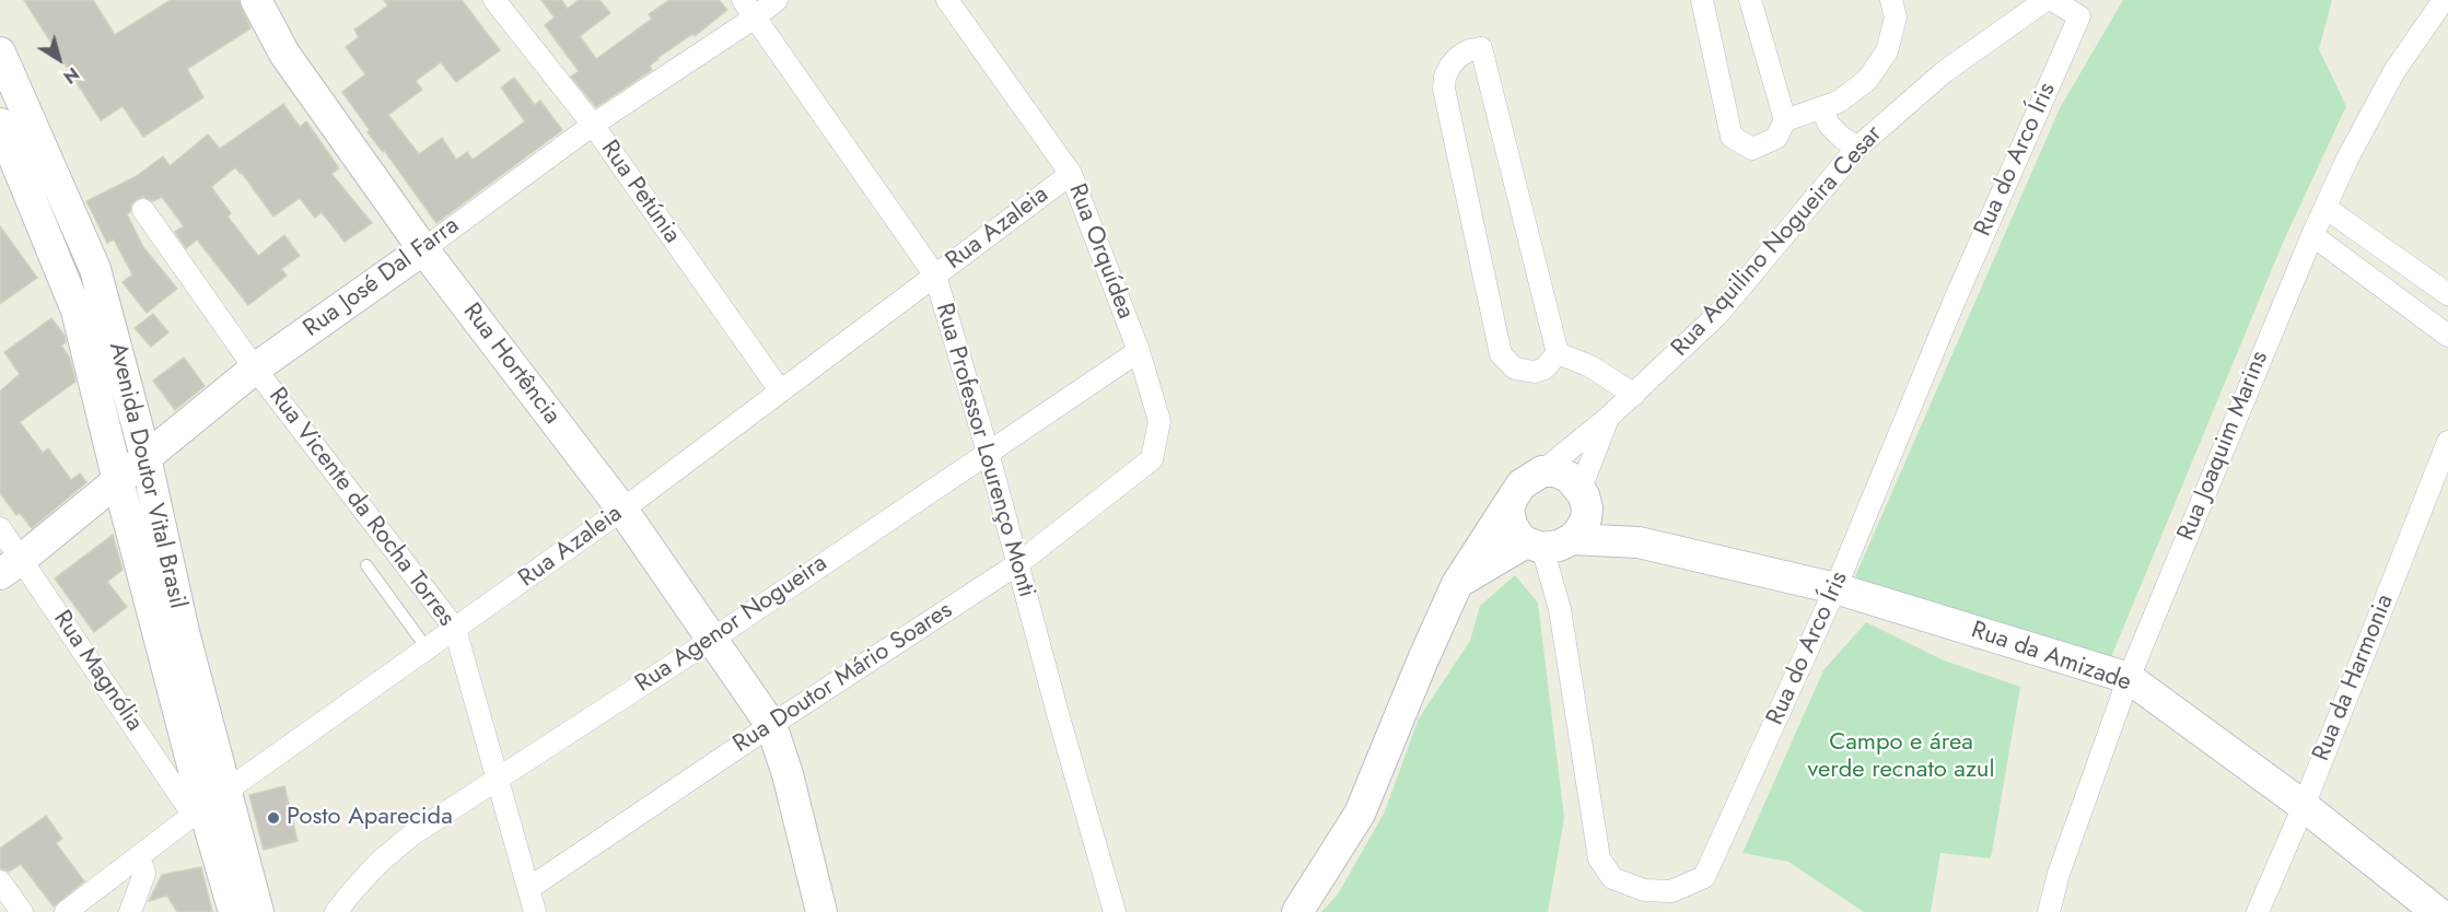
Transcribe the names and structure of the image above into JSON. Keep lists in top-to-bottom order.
{
  "streets": {
    "street": [
      "Rua do Arco Íris",
      "Rua Petúnia",
      "Rua Azaleia",
      "Rua Aquilino Nogueira Cesar",
      "Rua Orquídea",
      "Rua José Dal Farra",
      "Rua Hortência",
      "Rua Joaquim Marins",
      "Rua Professor Lourenço Monti",
      "Avenida Doutor Vital Brasil",
      "Rua Vicente da Rocha Torres",
      "Rua Agenor Nogueira",
      "Rua da Amizade",
      "Rua Magnólia",
      "Rua Doutor Mário Soares",
      "Rua da Harmonia"
    ]
  },
  "crossings": [
    ["Rua do Arco Íris", "Rua Aquilino Nogueira Cesar"],
    ["Rua do Arco Íris", "Rua da Amizade"],
    ["Rua Petúnia", "Rua Azaleia"],
    ["Rua Petúnia", "Rua José Dal Farra"],
    ["Rua Azaleia", "Rua Orquídea"],
    ["Rua Azaleia", "Rua Hortência"],
    ["Rua Azaleia", "Rua Professor Lourenço Monti"],
    ["Rua Azaleia", "Avenida Doutor Vital Brasil"],
    ["Rua Azaleia", "Rua Vicente da Rocha Torres"],
    ["Rua Azaleia", "Rua Magnólia"],
    ["Rua Aquilino Nogueira Cesar", "Rua da Amizade"],
    ["Rua Orquídea", "Rua Agenor Nogueira"],
    ["Rua Orquídea", "Rua Doutor Mário Soares"],
    ["Rua José Dal Farra", "Rua Hortência"],
    ["Rua José Dal Farra", "Rua Professor Lourenço Monti"],
    ["Rua José Dal Farra", "Avenida Doutor Vital Brasil"],
    ["Rua José Dal Farra", "Rua Vicente da Rocha Torres"],
    ["Rua José Dal Farra", "Rua Magnólia"],
    ["Rua Hortência", "Rua Agenor Nogueira"],
    ["Rua Hortência", "Rua Doutor Mário Soares"],
    ["Rua Joaquim Marins", "Rua da Amizade"],
    ["Rua Professor Lourenço Monti", "Rua Agenor Nogueira"],
    ["Rua Professor Lourenço Monti", "Rua Doutor Mário Soares"],
    ["Avenida Doutor Vital Brasil", "Rua Magnólia"],
    ["Rua Vicente da Rocha Torres", "Rua Agenor Nogueira"],
    ["Rua Vicente da Rocha Torres", "Rua Doutor Mário Soares"],
    ["Rua da Amizade", "Rua da Harmonia"]
  ],
  "parks": ["Campo e área verde recnato azul"],
  "places": ["Posto Aparecida"],
  "north": "bottom right"
}
